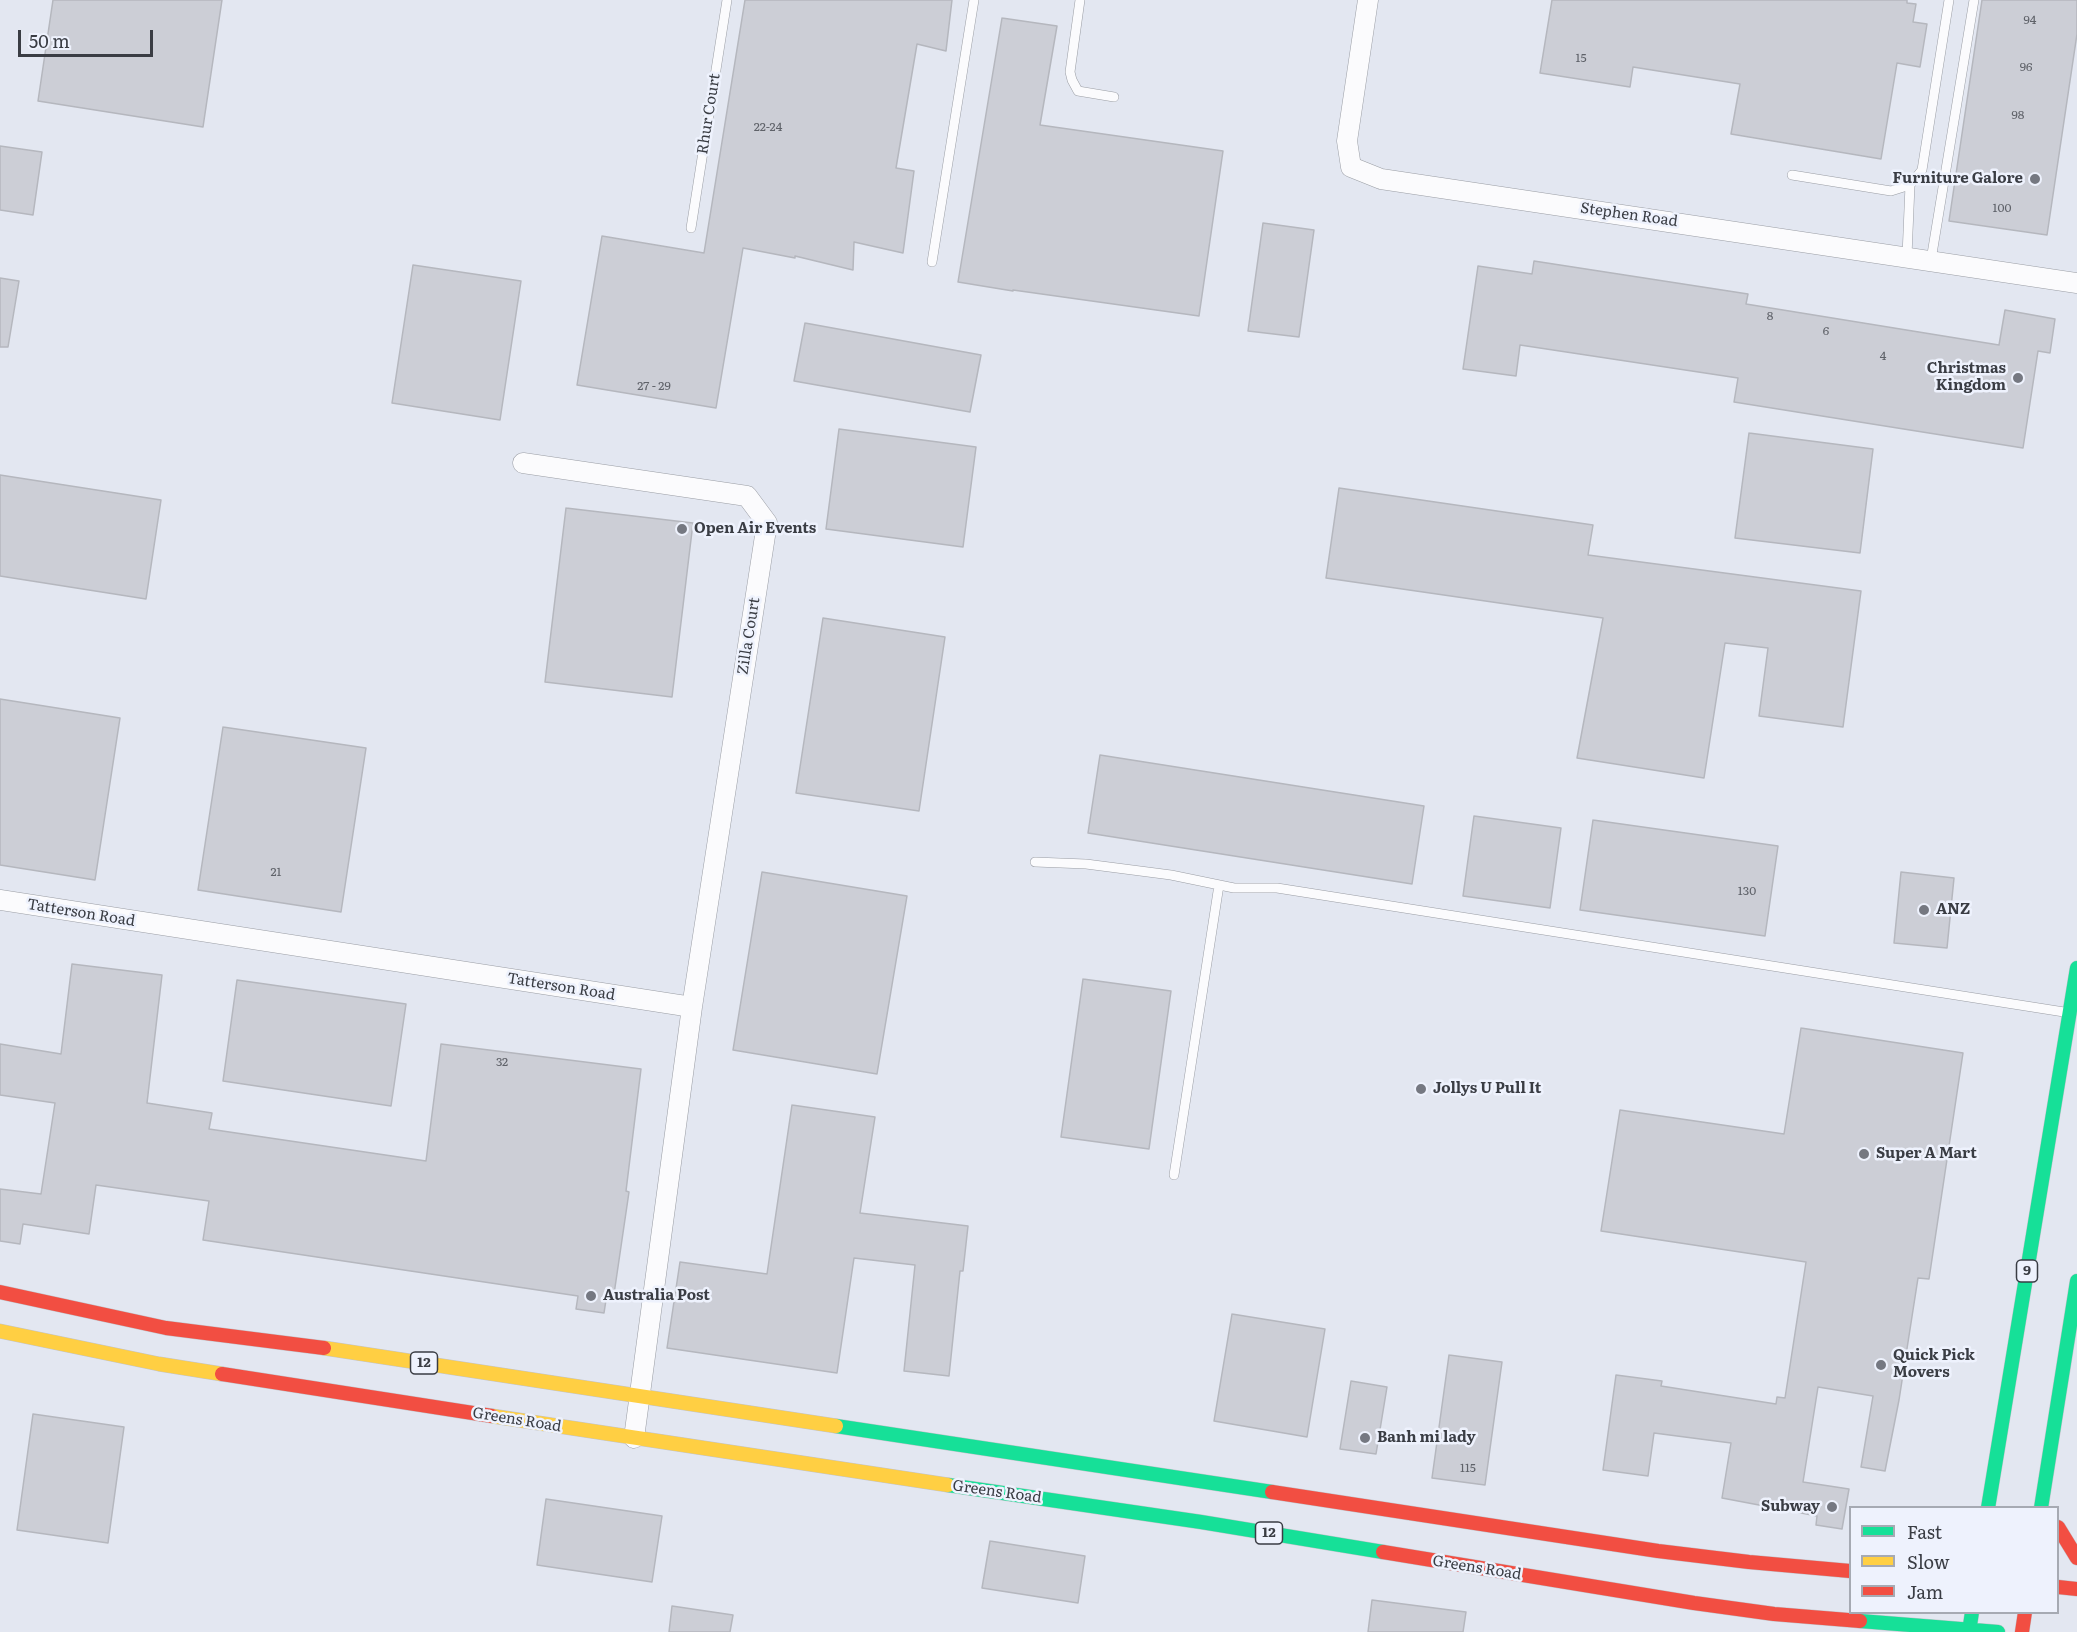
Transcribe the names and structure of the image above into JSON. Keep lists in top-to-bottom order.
{
  "streets": {
    "main road": ["9", "12", "Greens Road"],
    "street": ["Stephen Road", "Zilla Court", "Tatterson Road"],
    "lane": ["Rhur Court"]
  },
  "crossings": [
    ["Zilla Court", "Tatterson Road"]
  ],
  "places": [
    "Furniture Galore",
    "Christmas Kingdom",
    "Open Air Events",
    "ANZ",
    "Jollys U Pull It",
    "Super A Mart",
    "Australia Post",
    "Quick Pick Movers",
    "Banh mi lady",
    "Subway"
  ],
  "house_numbers": [
    "94",
    "15",
    "96",
    "98",
    "22-24",
    "100",
    "8",
    "6",
    "4",
    "27 - 29",
    "21",
    "130",
    "32",
    "115"
  ],
  "legend": ["Fast", "Slow", "Jam"],
  "scale_bar": "50 m"
}
